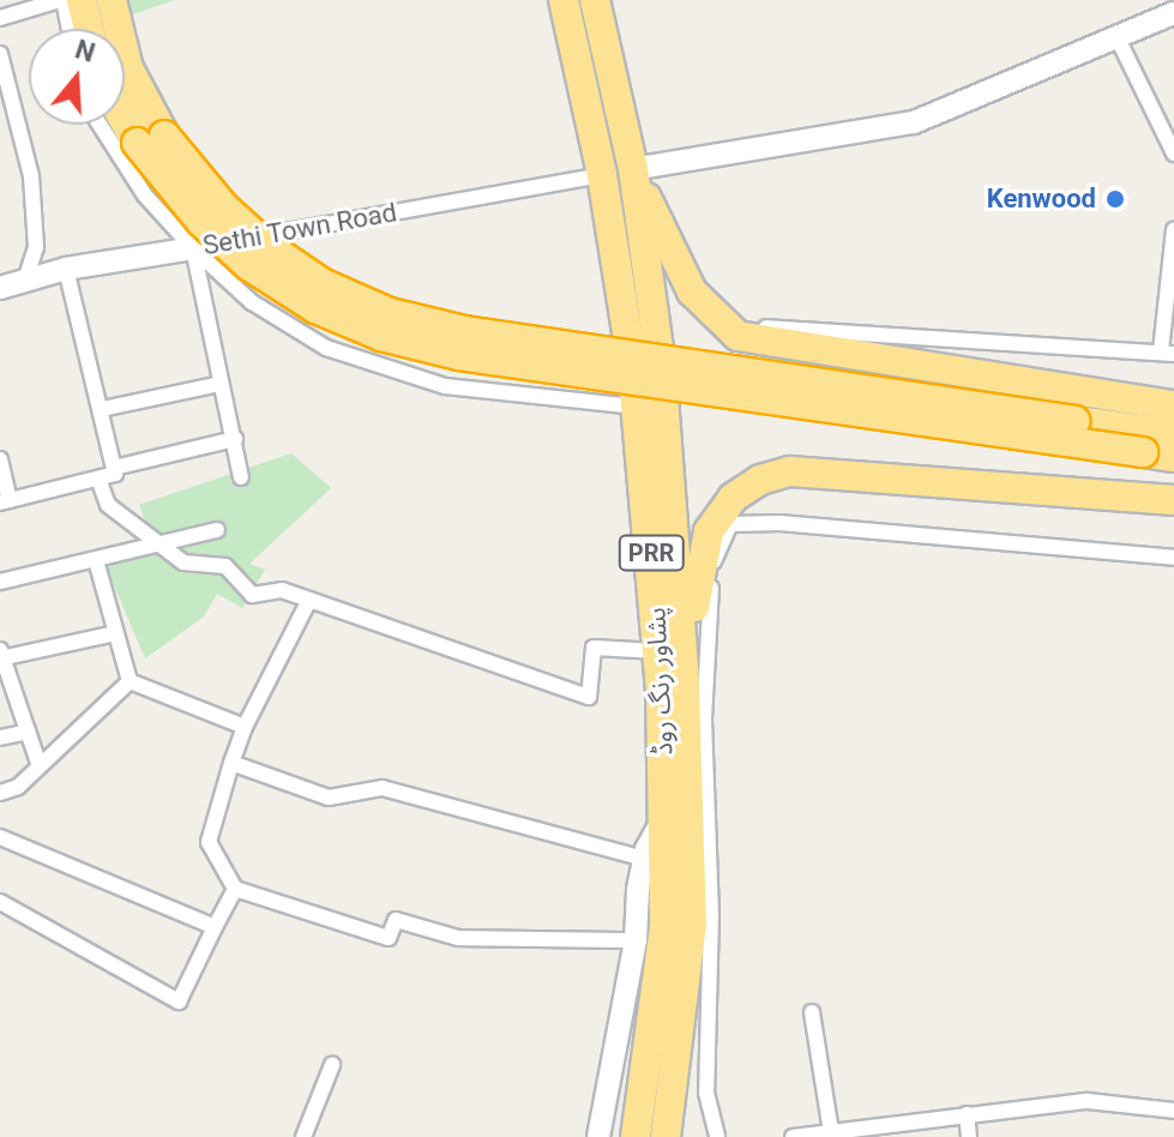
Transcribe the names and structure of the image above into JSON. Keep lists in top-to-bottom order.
{
  "streets": {
    "highway": ["PRR", "پشاور رنگ روڈ"],
    "street": ["Sethi Town Road"]
  },
  "crossings": [
    ["Sethi Town Road", "پشاور رنگ روڈ"]
  ],
  "places": ["Kenwood"],
  "north": "top"
}
